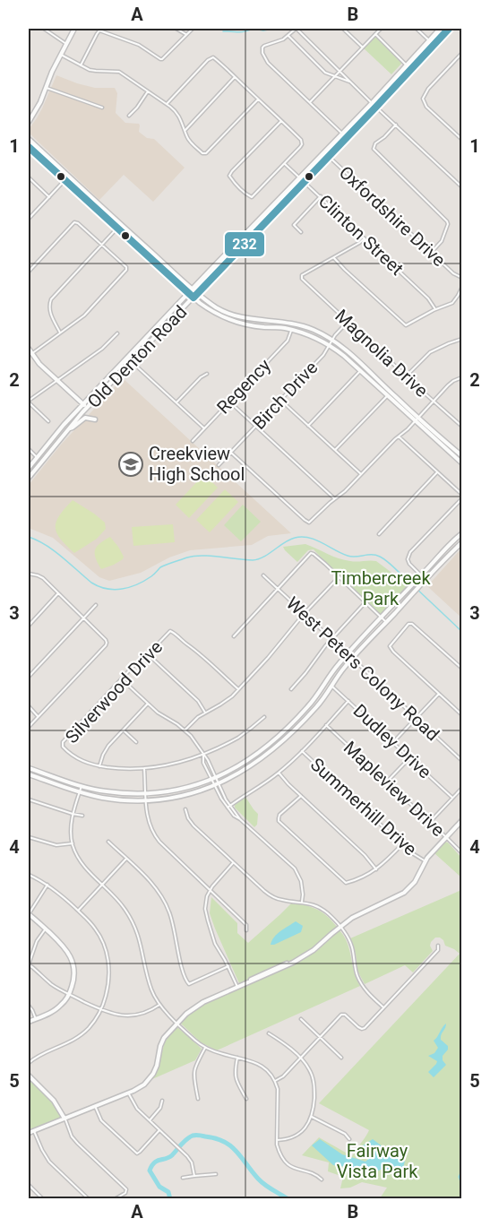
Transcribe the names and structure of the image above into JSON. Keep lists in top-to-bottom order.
{
  "streets": {
    "main road": ["Old Denton Road"],
    "street": [
      "Oxfordshire Drive",
      "Clinton Street",
      "Magnolia Drive",
      "Regency",
      "Birch Drive",
      "West Peters Colony Road",
      "Silverwood Drive",
      "Dudley Drive",
      "Mapleview Drive",
      "Summerhill Drive"
    ]
  },
  "crossings": [
    ["Oxfordshire Drive", "Old Denton Road"],
    ["Clinton Street", "Old Denton Road"],
    ["Magnolia Drive", "Birch Drive"]
  ],
  "parks": ["Timbercreek Park", "Fairway Vista Park"],
  "places": {
    "school or university": ["Creekview High School"]
  },
  "lines": ["transit line 232"],
  "grid": {
    "columns": ["A", "B"],
    "rows": [
      "1",
      "2",
      "3",
      "4",
      "5"
    ]
  }
}
